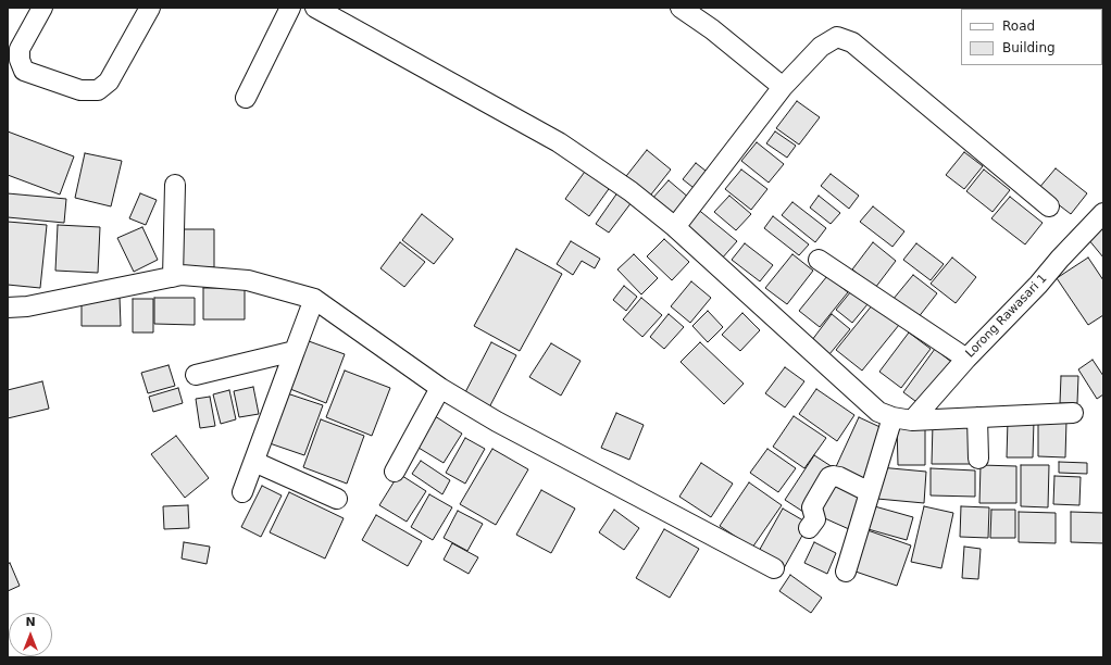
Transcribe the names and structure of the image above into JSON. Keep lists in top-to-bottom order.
{
  "streets": {
    "street": ["Lorong Rawasari 1"]
  },
  "legend": ["Road", "Building"],
  "north": "top"
}
